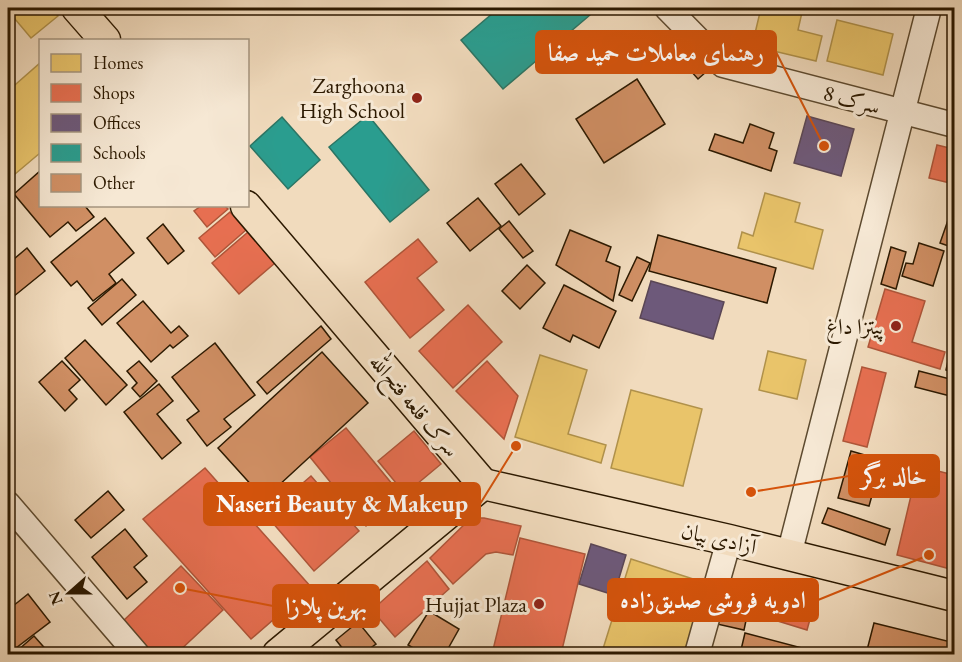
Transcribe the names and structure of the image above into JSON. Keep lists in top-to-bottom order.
{
  "streets": {
    "main road": ["سرک قلعه فتح‌الله", "آزادی بیان"],
    "street": ["سرک 8"]
  },
  "crossings": [
    ["سرک قلعه فتح‌الله", "آزادی بیان"]
  ],
  "places": [
    "Zarghoona High School",
    "رهنمای معاملات حمید صفا",
    "پیتزا داغ",
    "Naseri Beauty & Makeup",
    "خالد برگر",
    "ادویه فروشی صدیق‌زاده",
    "بهرین پلازا",
    "Hujjat Plaza"
  ],
  "legend": [
    "Homes",
    "Shops",
    "Offices",
    "Schools",
    "Other"
  ],
  "north": "left"
}
